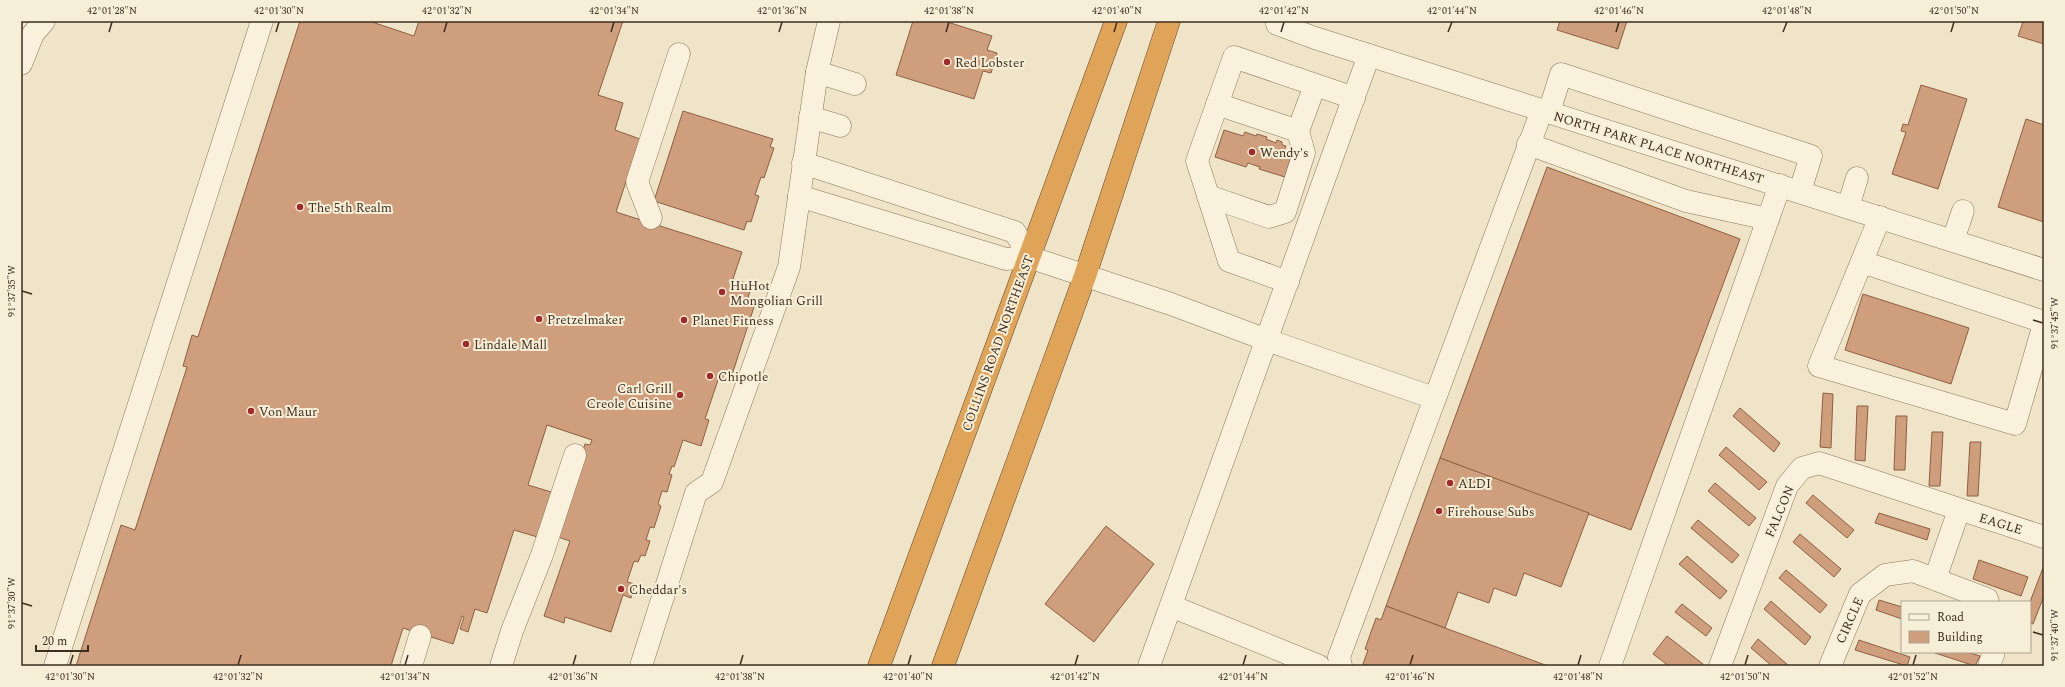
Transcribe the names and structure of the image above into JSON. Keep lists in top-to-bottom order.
{
  "streets": {
    "highway": ["COLLINS ROAD NORTHEAST"],
    "street": [
      "NORTH PARK PLACE NORTHEAST",
      "FALCON",
      "EAGLE",
      "CIRCLE"
    ]
  },
  "crossings": [
    ["FALCON", "EAGLE"]
  ],
  "places": [
    "Red Lobster",
    "Wendy's",
    "The 5th Realm",
    "HuHot Mongolian Grill",
    "Pretzelmaker",
    "Planet Fitness",
    "Lindale Mall",
    "Chipotle",
    "Carl Grill Creole Cuisine",
    "Von Maur",
    "ALDI",
    "Firehouse Subs",
    "Cheddar's"
  ],
  "legend": ["Road", "Building"],
  "scale_bar": "20 m",
  "coordinates": [
    "42°01'28\"N",
    "42°01'30\"N",
    "42°01'32\"N",
    "42°01'34\"N",
    "42°01'36\"N",
    "42°01'38\"N",
    "42°01'40\"N",
    "42°01'42\"N",
    "42°01'44\"N",
    "42°01'46\"N",
    "42°01'48\"N",
    "42°01'50\"N",
    "91°37'35\"W",
    "91°37'45\"W",
    "91°37'30\"W",
    "91°37'40\"W",
    "42°01'52\"N"
  ]
}
